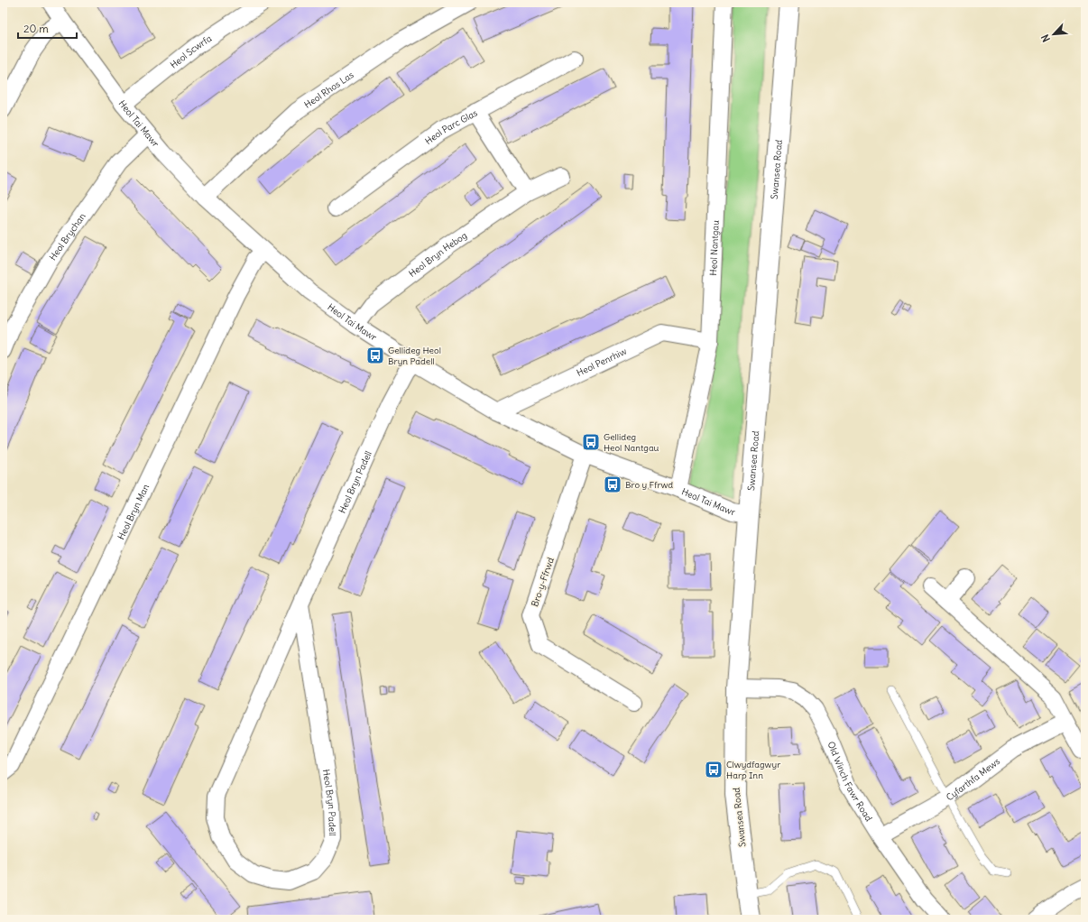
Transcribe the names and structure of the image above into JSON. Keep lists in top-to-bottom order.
{
  "streets": {
    "street": [
      "Heol Scwrfa",
      "Heol Rhos Las",
      "Heol Tai Mawr",
      "Heol Parc Glas",
      "Swansea Road",
      "Heol Brychan",
      "Heol Nantgau",
      "Heol Bryn Hebog",
      "Heol Penrhiw",
      "Heol Bryn Padell",
      "Heol Bryn Man",
      "Bro-y-Ffrwd",
      "Cyfarthfa Mews",
      "Old Winch Fawr Road"
    ]
  },
  "crossings": [
    ["Heol Scwrfa", "Heol Tai Mawr"],
    ["Heol Rhos Las", "Heol Tai Mawr"],
    ["Heol Tai Mawr", "Swansea Road"],
    ["Heol Tai Mawr", "Heol Brychan"],
    ["Heol Tai Mawr", "Heol Nantgau"],
    ["Heol Tai Mawr", "Heol Bryn Hebog"],
    ["Heol Tai Mawr", "Heol Penrhiw"],
    ["Heol Tai Mawr", "Heol Bryn Padell"],
    ["Heol Tai Mawr", "Heol Bryn Man"],
    ["Heol Tai Mawr", "Bro-y-Ffrwd"],
    ["Swansea Road", "Old Winch Fawr Road"],
    ["Heol Nantgau", "Heol Penrhiw"],
    ["Cyfarthfa Mews", "Old Winch Fawr Road"]
  ],
  "places": {
    "bus stop": [
      "Gellideg Heol Bryn Padell",
      "Gellideg Heol Nantgau",
      "Bro y Ffrwd",
      "Clwydfagwyr Harp Inn"
    ]
  },
  "scale_bar": "20 m",
  "north": "bottom left"
}
